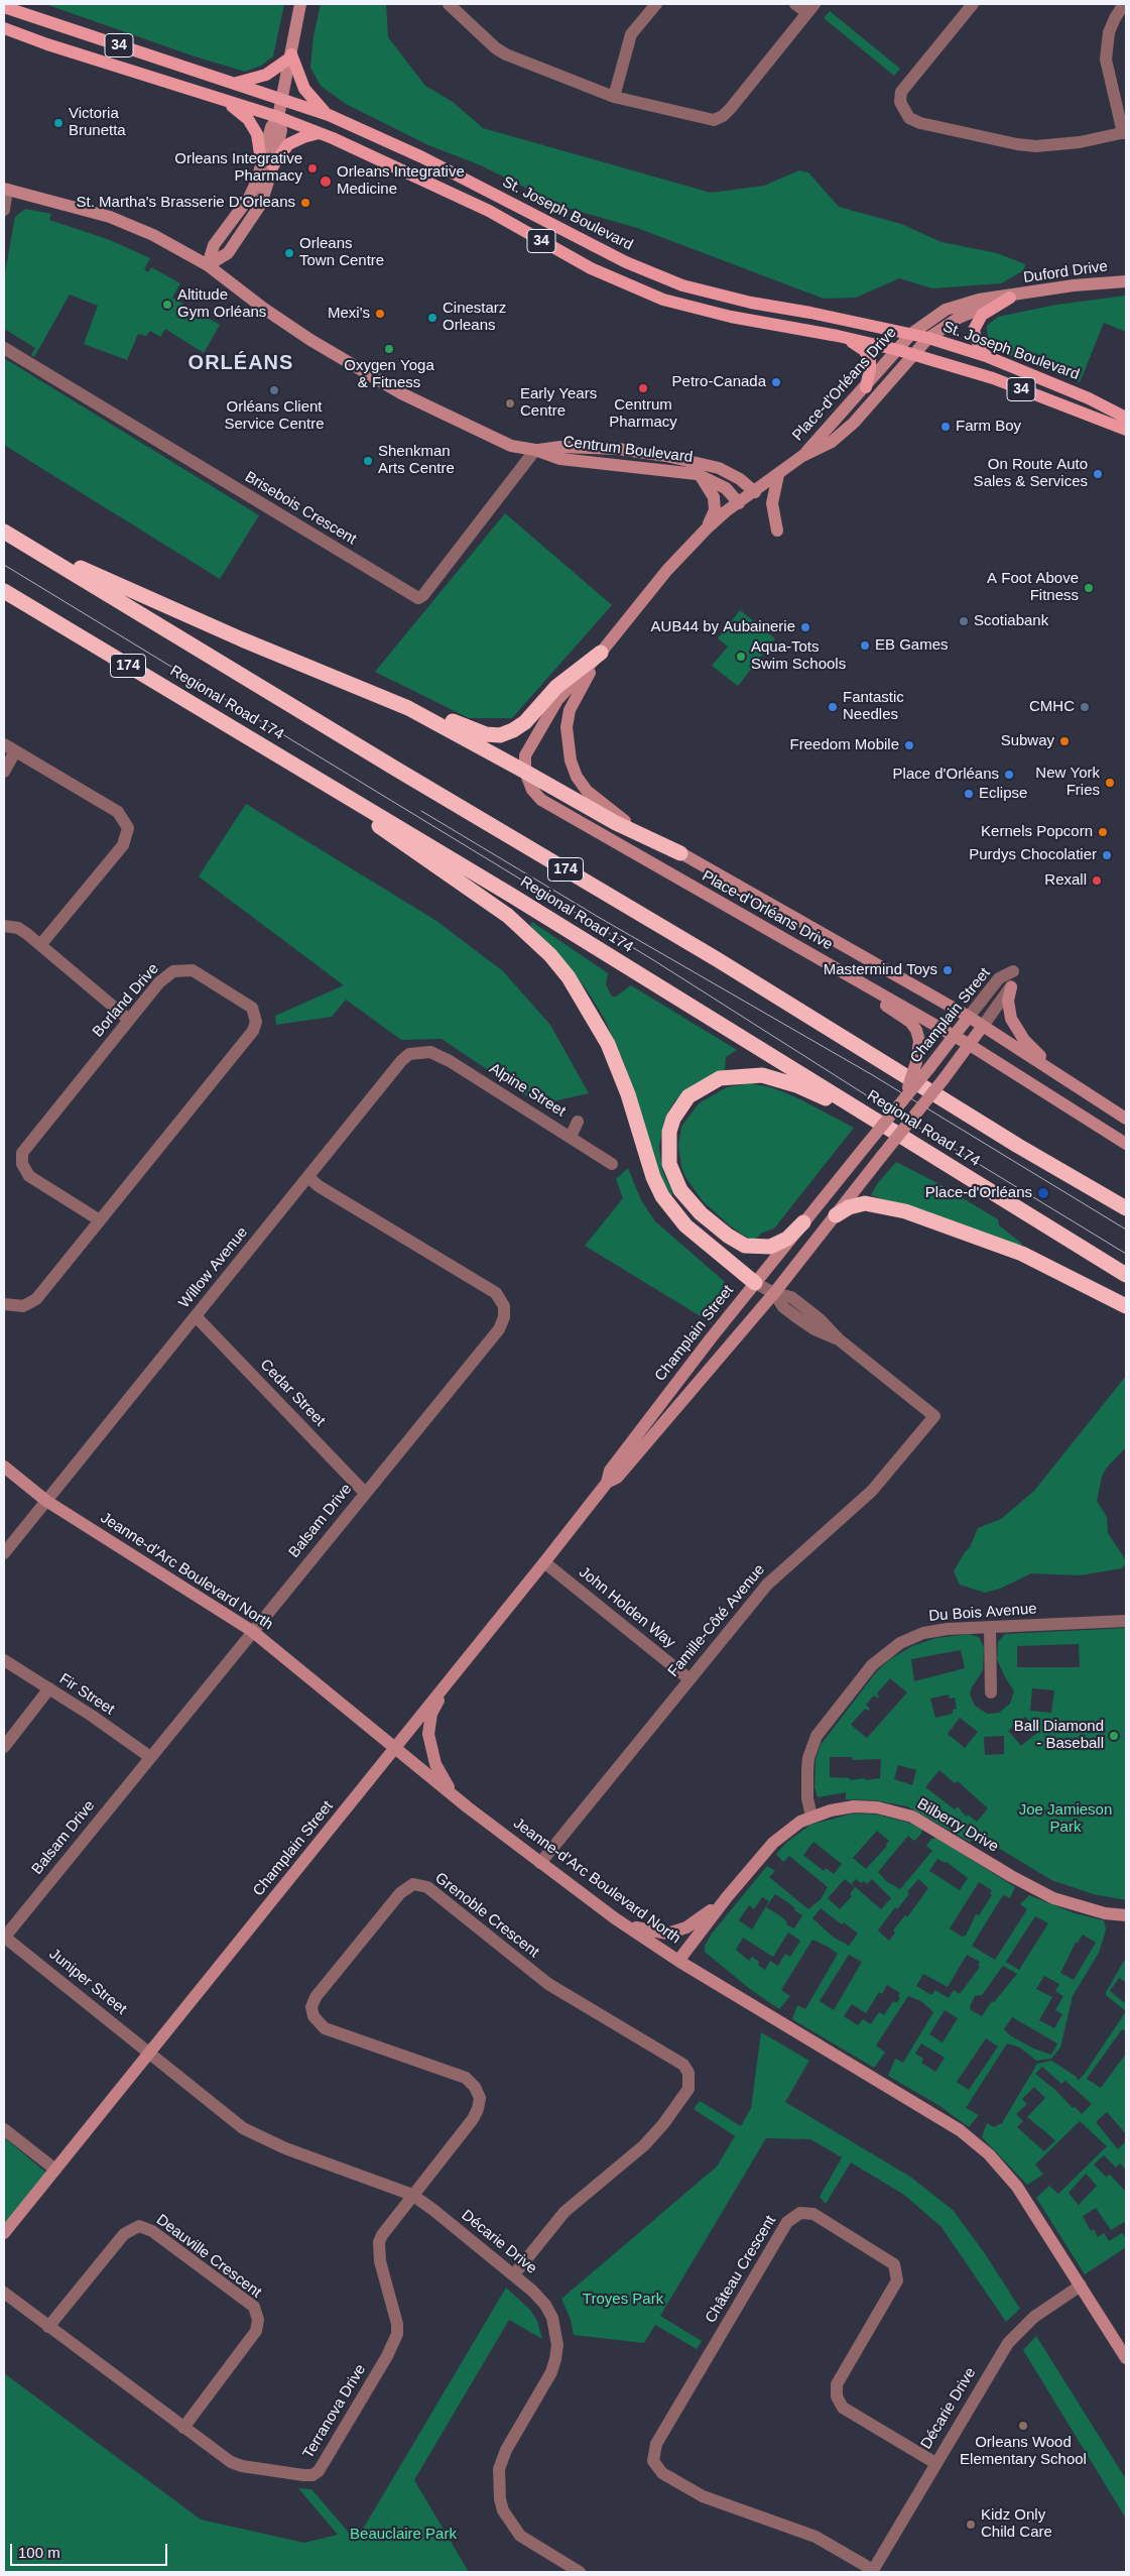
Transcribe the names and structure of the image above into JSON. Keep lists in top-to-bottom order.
{
  "streets": {
    "highway": ["174", "Regional Road 174"],
    "main road": [
      "34",
      "St. Joseph Boulevard",
      "Duford Drive",
      "Place-d'Orléans Drive",
      "Centrum Boulevard",
      "Champlain Street",
      "Jeanne-d'Arc Boulevard North",
      "Bilberry Drive"
    ],
    "street": [
      "Brisebois Crescent",
      "Borland Drive",
      "Alpine Street",
      "Willow Avenue",
      "Cedar Street",
      "Balsam Drive",
      "John Holden Way",
      "Du Bois Avenue",
      "Famille-Côté Avenue",
      "Fir Street",
      "Grenoble Crescent",
      "Juniper Street",
      "Décarie Drive",
      "Deauville Crescent",
      "Château Crescent",
      "Terranova Drive"
    ]
  },
  "crossings": [
    ["34", "Place-d'Orléans Drive"],
    ["St. Joseph Boulevard", "Duford Drive"],
    ["St. Joseph Boulevard", "Place-d'Orléans Drive"],
    ["Duford Drive", "Place-d'Orléans Drive"],
    ["Place-d'Orléans Drive", "Centrum Boulevard"],
    ["Place-d'Orléans Drive", "Champlain Street"],
    ["Centrum Boulevard", "Brisebois Crescent"],
    ["Champlain Street", "Jeanne-d'Arc Boulevard North"],
    ["Champlain Street", "John Holden Way"],
    ["Champlain Street", "Famille-Côté Avenue"],
    ["Champlain Street", "Juniper Street"],
    ["Champlain Street", "Décarie Drive"],
    ["Alpine Street", "Willow Avenue"],
    ["Willow Avenue", "Cedar Street"],
    ["Willow Avenue", "Balsam Drive"],
    ["Willow Avenue", "Jeanne-d'Arc Boulevard North"],
    ["Cedar Street", "Balsam Drive"],
    ["Balsam Drive", "Jeanne-d'Arc Boulevard North"],
    ["Balsam Drive", "Fir Street"],
    ["Balsam Drive", "Juniper Street"],
    ["Jeanne-d'Arc Boulevard North", "Famille-Côté Avenue"],
    ["Jeanne-d'Arc Boulevard North", "Bilberry Drive"],
    ["Jeanne-d'Arc Boulevard North", "Décarie Drive"],
    ["John Holden Way", "Famille-Côté Avenue"],
    ["Du Bois Avenue", "Bilberry Drive"],
    ["Grenoble Crescent", "Décarie Drive"],
    ["Grenoble Crescent", "Terranova Drive"],
    ["Juniper Street", "Décarie Drive"],
    ["Décarie Drive", "Château Crescent"],
    ["Décarie Drive", "Terranova Drive"],
    ["Deauville Crescent", "Terranova Drive"]
  ],
  "districts": ["ORLÉANS"],
  "parks": ["Joe Jamieson Park", "Troyes Park", "Beauclaire Park"],
  "places": [
    "Victoria Brunetta",
    "Orleans Integrative Pharmacy",
    "Orleans Integrative Medicine",
    "St. Martha's Brasserie D'Orleans",
    "Orleans Town Centre",
    "Altitude Gym Orléans",
    "Mexi's",
    "Cinestarz Orleans",
    "Oxygen Yoga & Fitness",
    "Petro-Canada",
    "Centrum Pharmacy",
    "Orléans Client Service Centre",
    "Early Years Centre",
    "Farm Boy",
    "Shenkman Arts Centre",
    "On Route Auto Sales & Services",
    "A Foot Above Fitness",
    "Scotiabank",
    "AUB44 by Aubainerie",
    "EB Games",
    "Aqua-Tots Swim Schools",
    "Fantastic Needles",
    "CMHC",
    "Subway",
    "Freedom Mobile",
    "Place d'Orléans",
    "New York Fries",
    "Eclipse",
    "Kernels Popcorn",
    "Purdys Chocolatier",
    "Rexall",
    "Mastermind Toys",
    "Place-d'Orléans",
    "Ball Diamond - Baseball",
    "Orleans Wood Elementary School",
    "Kidz Only Child Care"
  ],
  "scale_bar": "100 m"
}
